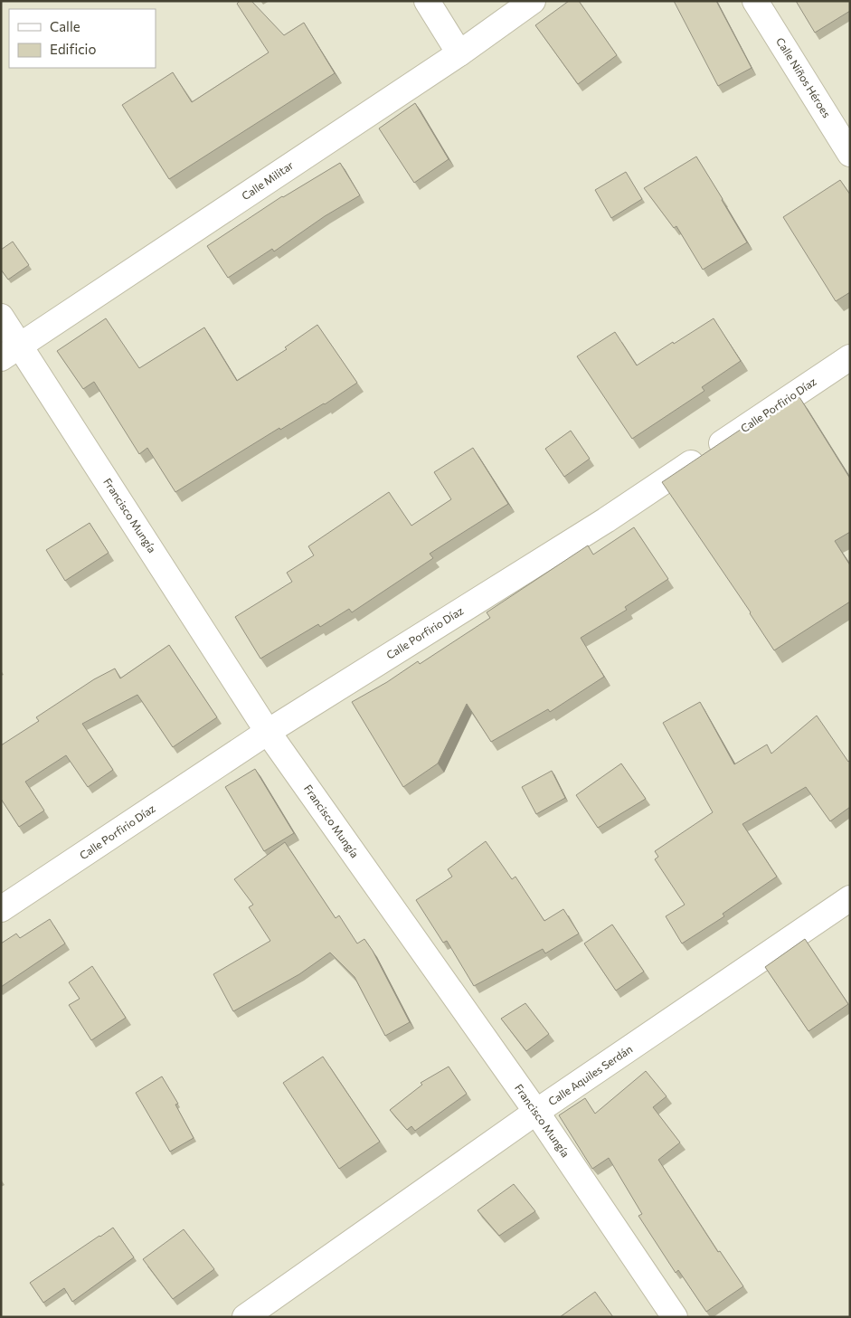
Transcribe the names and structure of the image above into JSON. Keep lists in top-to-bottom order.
{
  "streets": {
    "street": [
      "Calle Niños Héroes",
      "Calle Militar",
      "Calle Porfirio Díaz",
      "Francisco Mungía",
      "Calle Aquiles Serdán"
    ]
  },
  "crossings": [
    ["Calle Militar", "Francisco Mungía"],
    ["Calle Porfirio Díaz", "Francisco Mungía"],
    ["Francisco Mungía", "Calle Aquiles Serdán"]
  ],
  "legend": ["Calle", "Edificio"]
}
